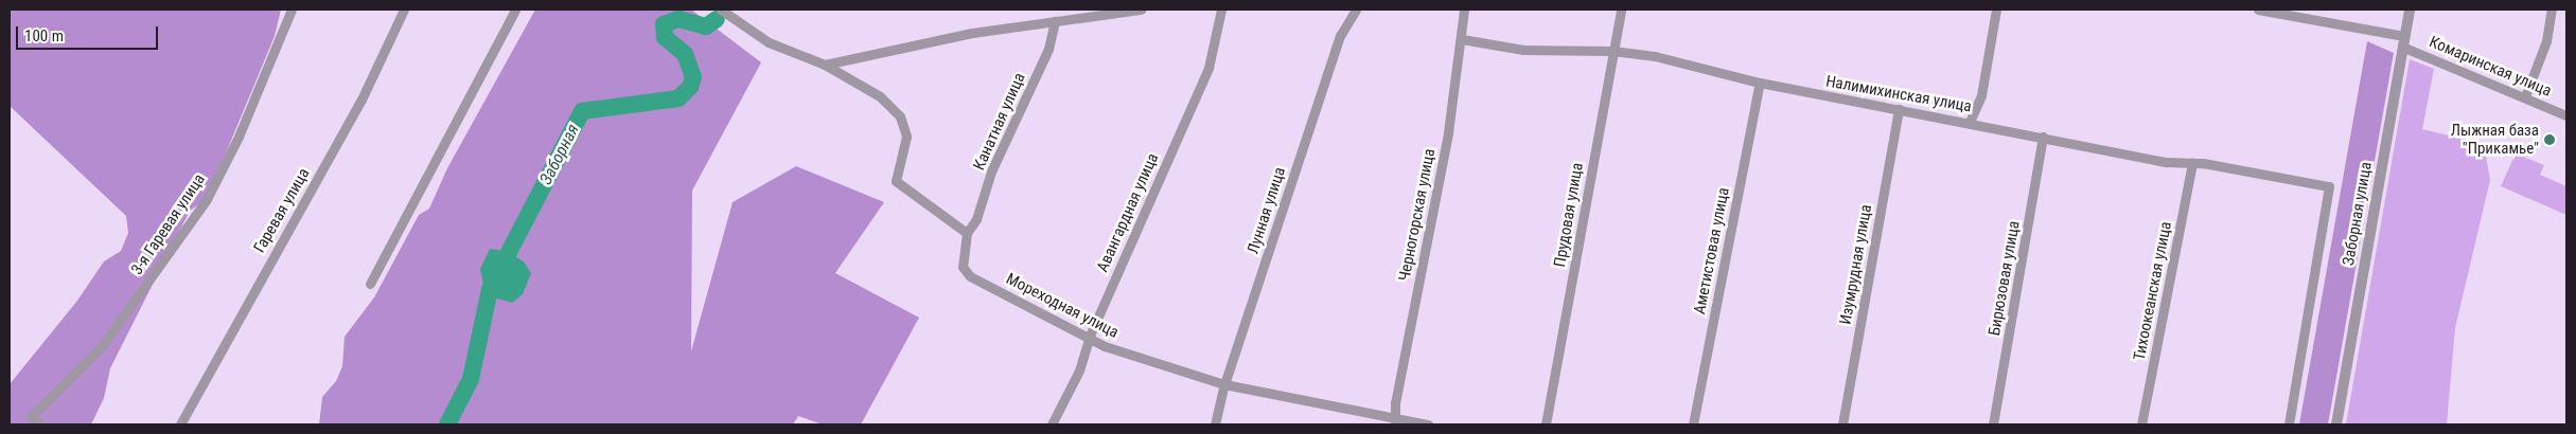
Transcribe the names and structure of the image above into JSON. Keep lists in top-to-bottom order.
{
  "streets": {
    "street": [
      "Комаринская улица",
      "Налимихинская улица",
      "Канатная улица",
      "Гаревая улица",
      "Лунная улица",
      "Авангардная улица",
      "Заборная улица",
      "Черногорская улица",
      "Прудовая улица",
      "3-я Гаревая улица",
      "Аметистовая улица",
      "Изумрудная улица",
      "Бирюзовая улица",
      "Тихоокеанская улица",
      "Мореходная улица"
    ]
  },
  "crossings": [
    ["Комаринская улица", "Заборная улица"],
    ["Налимихинская улица", "Черногорская улица"],
    ["Налимихинская улица", "Прудовая улица"],
    ["Налимихинская улица", "Аметистовая улица"],
    ["Налимихинская улица", "Изумрудная улица"],
    ["Налимихинская улица", "Бирюзовая улица"],
    ["Налимихинская улица", "Тихоокеанская улица"],
    ["Канатная улица", "Мореходная улица"],
    ["Лунная улица", "Мореходная улица"],
    ["Авангардная улица", "Мореходная улица"],
    ["Черногорская улица", "Мореходная улица"]
  ],
  "water": ["Заборная"],
  "places": ["Лыжная база \"Прикамье\""],
  "scale_bar": "100 m"
}
